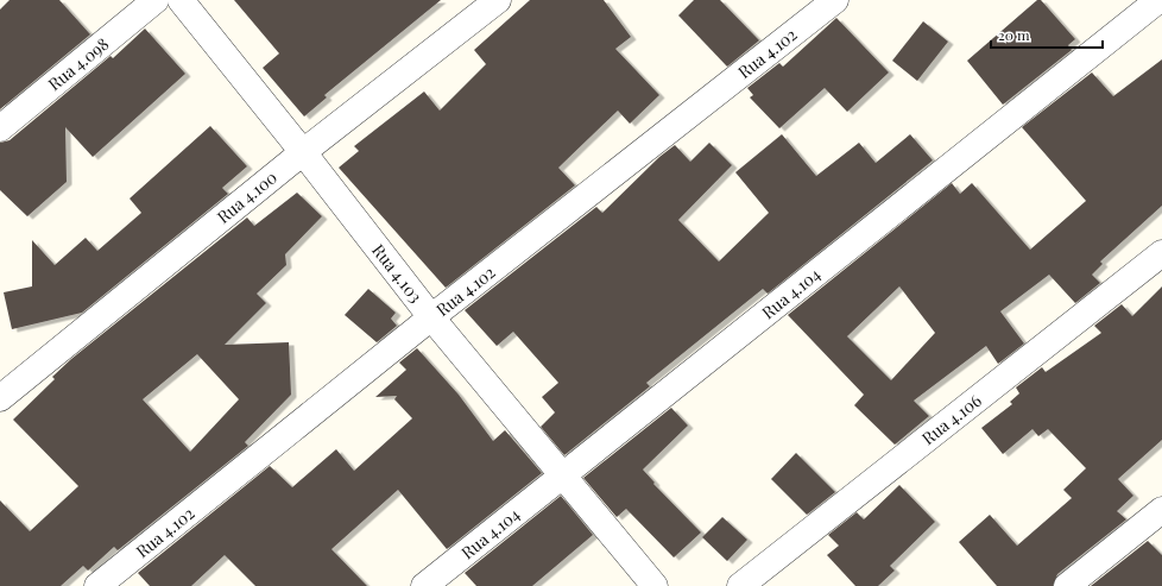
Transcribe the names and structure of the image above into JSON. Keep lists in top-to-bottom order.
{
  "streets": {
    "street": [
      "Rua 4.102",
      "Rua 4.098",
      "Rua 4.100",
      "Rua 4.103",
      "Rua 4.104",
      "Rua 4.106"
    ]
  },
  "crossings": [
    ["Rua 4.102", "Rua 4.103"],
    ["Rua 4.100", "Rua 4.103"],
    ["Rua 4.103", "Rua 4.104"]
  ],
  "scale_bar": "20 m"
}
